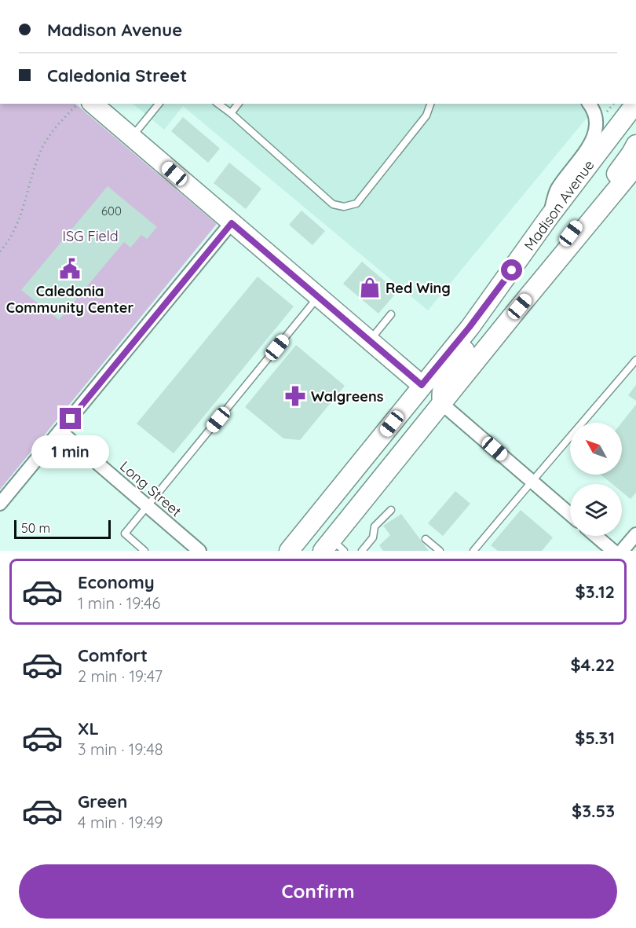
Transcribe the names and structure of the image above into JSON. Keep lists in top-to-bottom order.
{
  "streets": {
    "main road": ["Madison Avenue"],
    "street": ["Long Street"]
  },
  "parks": ["ISG Field"],
  "places": {
    "public building": ["Caledonia Community Center"],
    "shop": ["Red Wing"],
    "pharmacy": ["Walgreens"]
  },
  "house_numbers": ["600"],
  "scale_bar": "50 m",
  "north": "top left",
  "page": {
    "banner": ["Madison Avenue", "Caledonia Street"],
    "bubble": "1 min",
    "scale": "50 m",
    "list": [
      {
        "name": "Economy",
        "note": "1 min · 19:46",
        "value": "$3.12"
      },
      {
        "name": "Comfort",
        "note": "2 min · 19:47",
        "value": "$4.22"
      },
      {
        "name": "XL",
        "note": "3 min · 19:48",
        "value": "$5.31"
      },
      {
        "name": "Green",
        "note": "4 min · 19:49",
        "value": "$3.53"
      }
    ],
    "buttons": "Confirm"
  }
}
